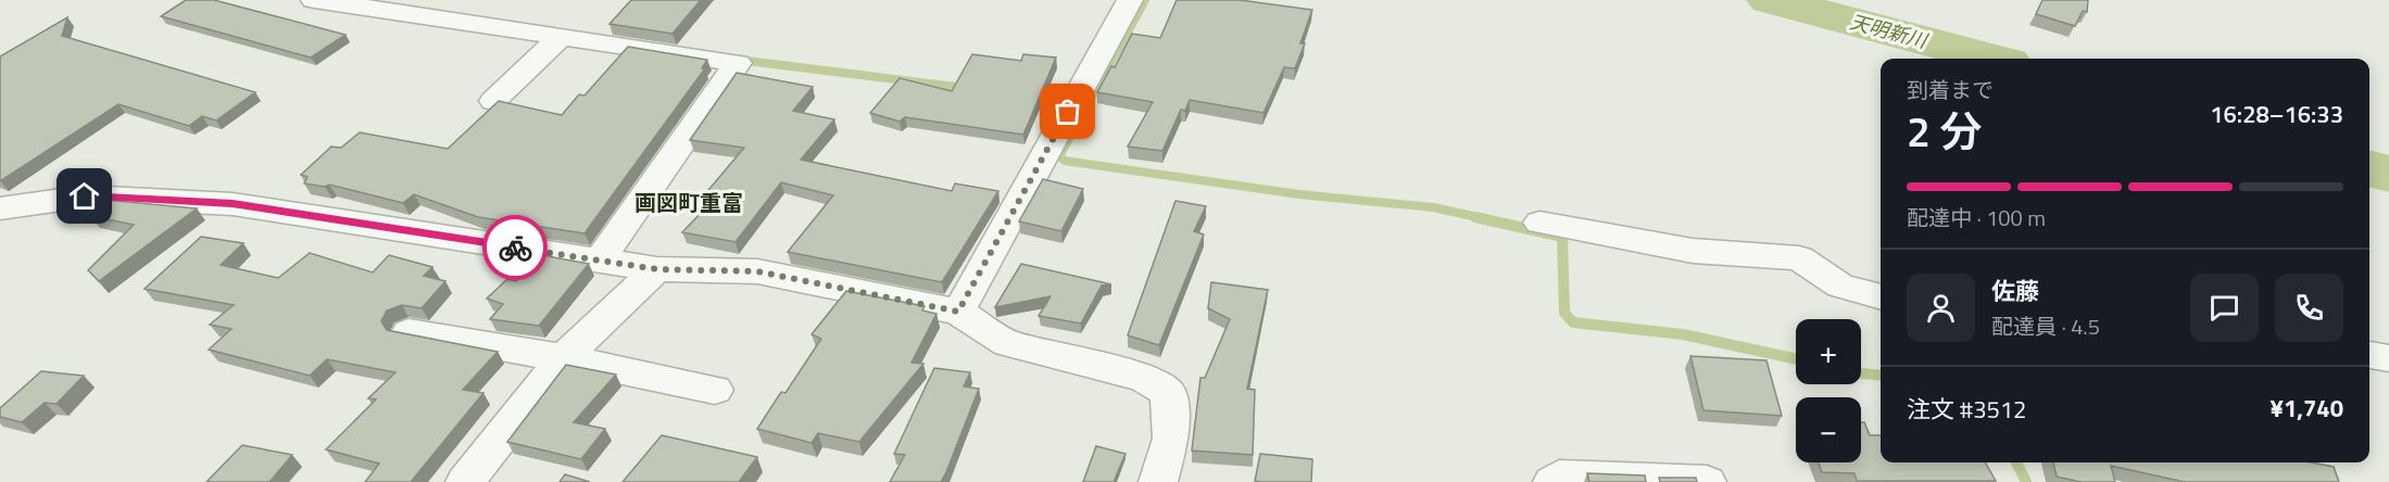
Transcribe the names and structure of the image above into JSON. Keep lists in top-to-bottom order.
{
  "districts": ["画図町重富"],
  "water": ["天明新川"],
  "page": {
    "heading": ["2 分", "到着まで", "16:28–16:33"],
    "panel": [
      "佐藤",
      "配達員 · 4.5",
      "注文 #3512",
      "¥1,740"
    ],
    "bar": "配達中 · 100 m",
    "map_buttons": ["+", "−"]
  }
}
